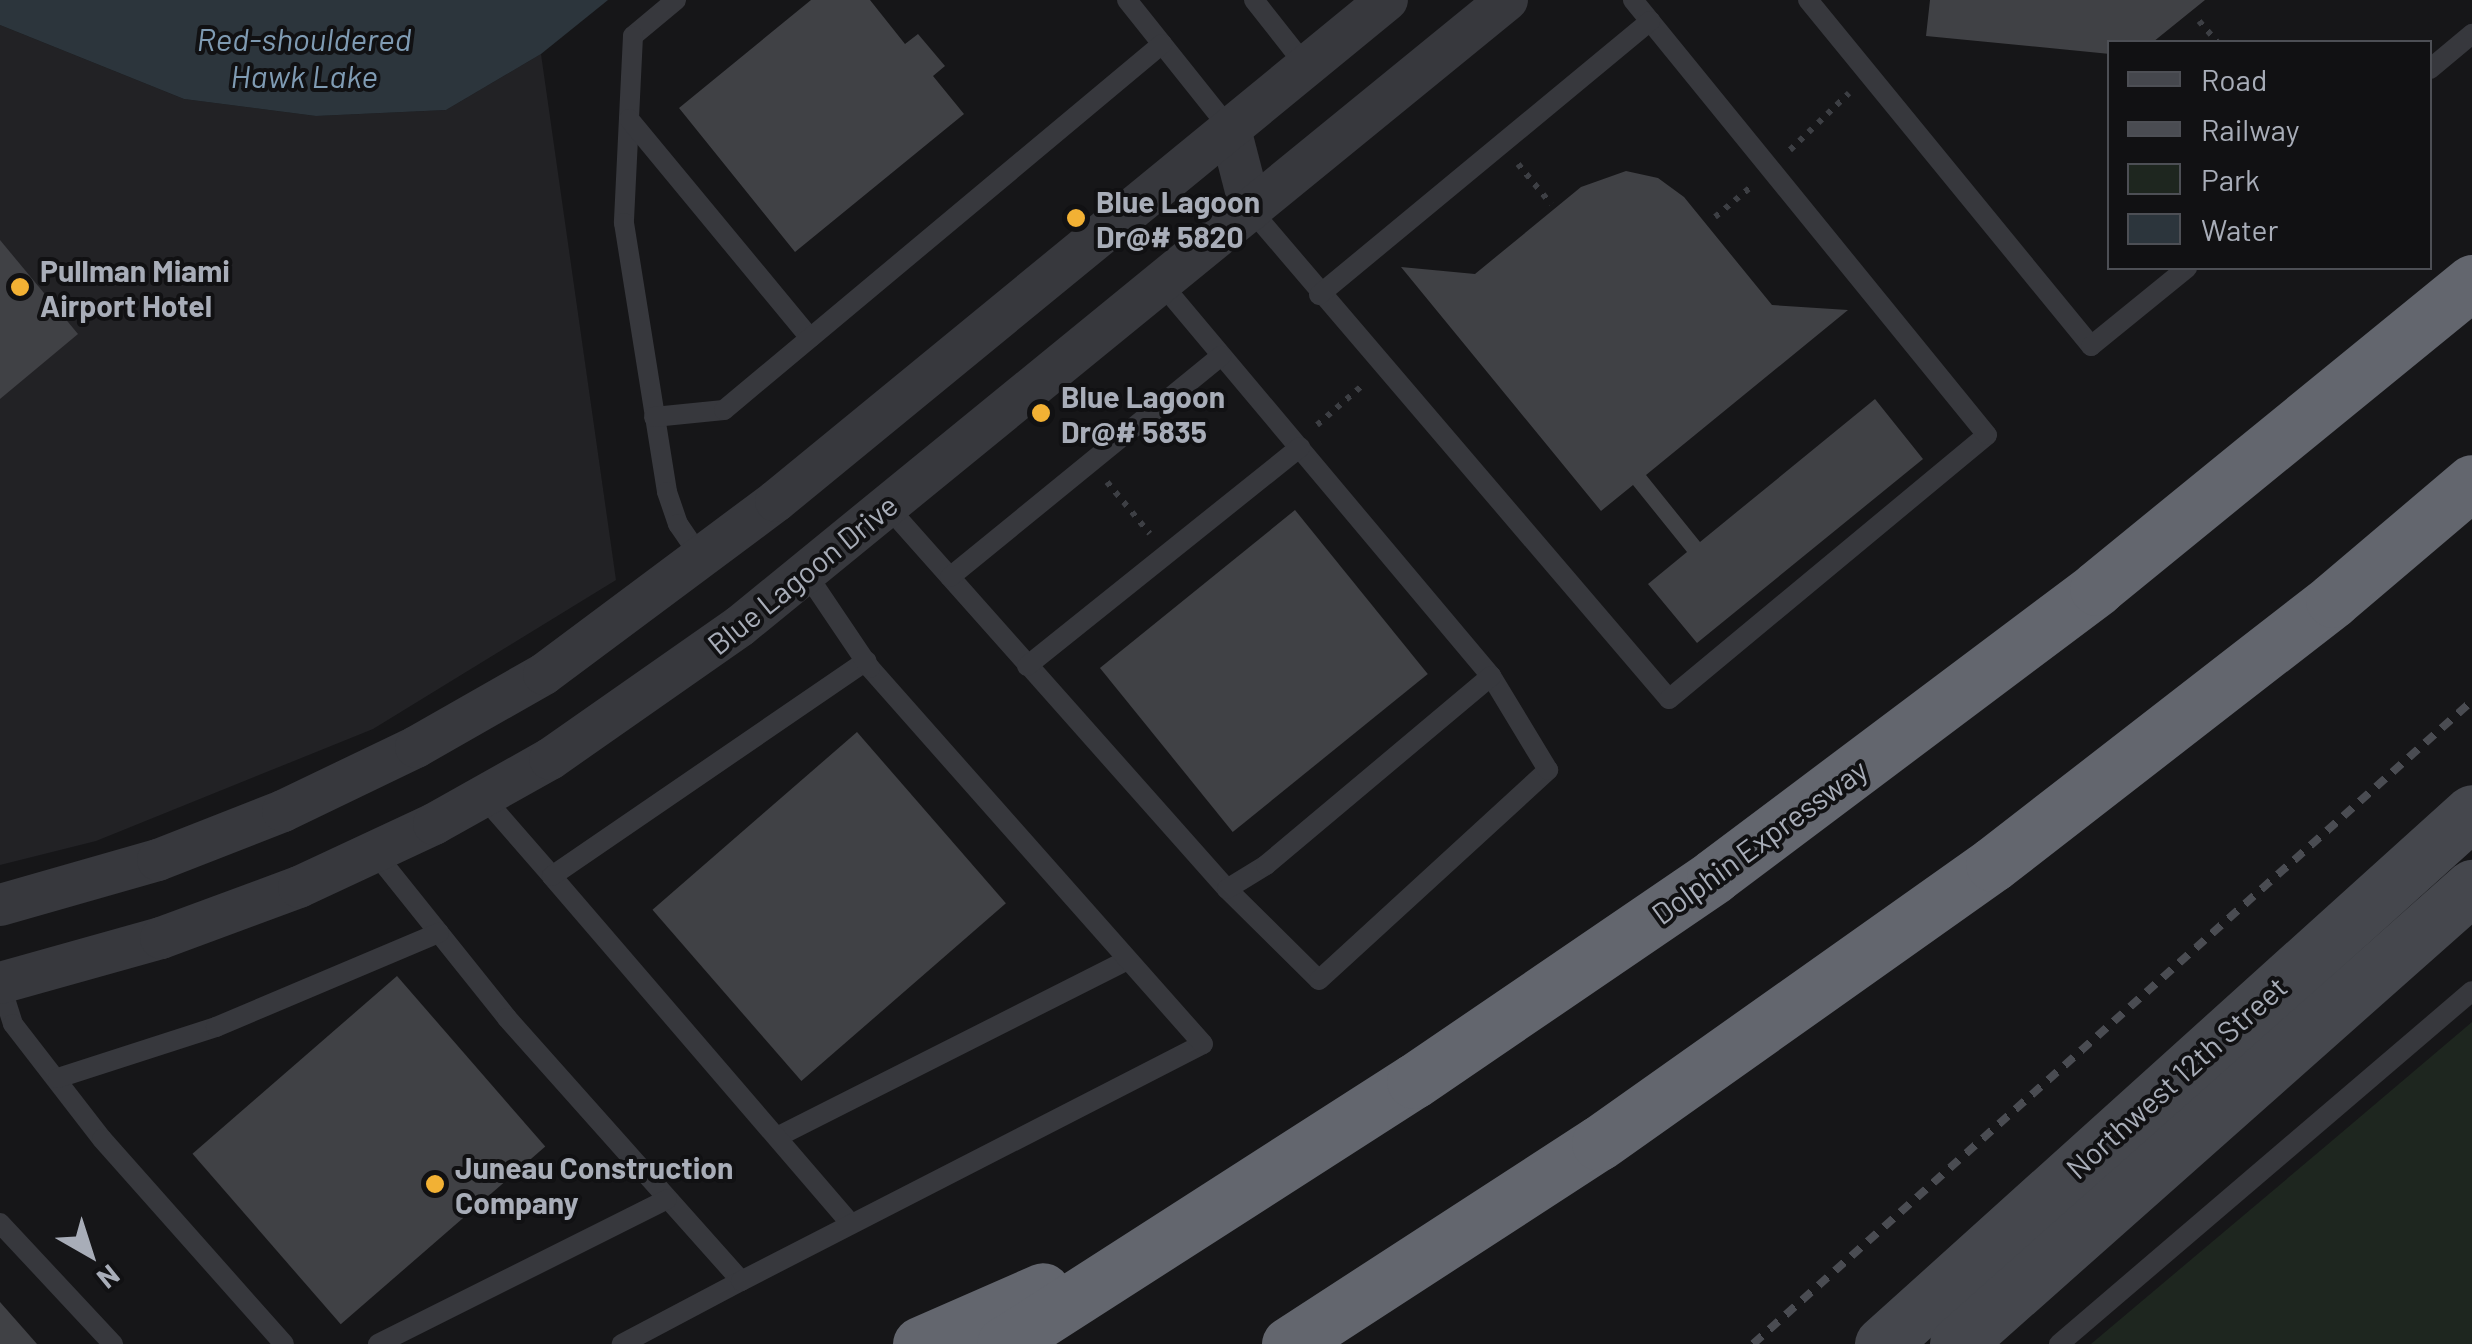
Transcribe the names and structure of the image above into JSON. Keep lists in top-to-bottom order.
{
  "streets": {
    "highway": ["Dolphin Expressway"],
    "main road": ["Northwest 12th Street"],
    "street": ["Blue Lagoon Drive"]
  },
  "water": ["Red-shouldered Hawk Lake"],
  "places": [
    "Blue Lagoon Dr@# 5820",
    "Pullman Miami Airport Hotel",
    "Blue Lagoon Dr@# 5835",
    "Juneau Construction Company"
  ],
  "legend": [
    "Road",
    "Railway",
    "Park",
    "Water"
  ],
  "north": "bottom right"
}
